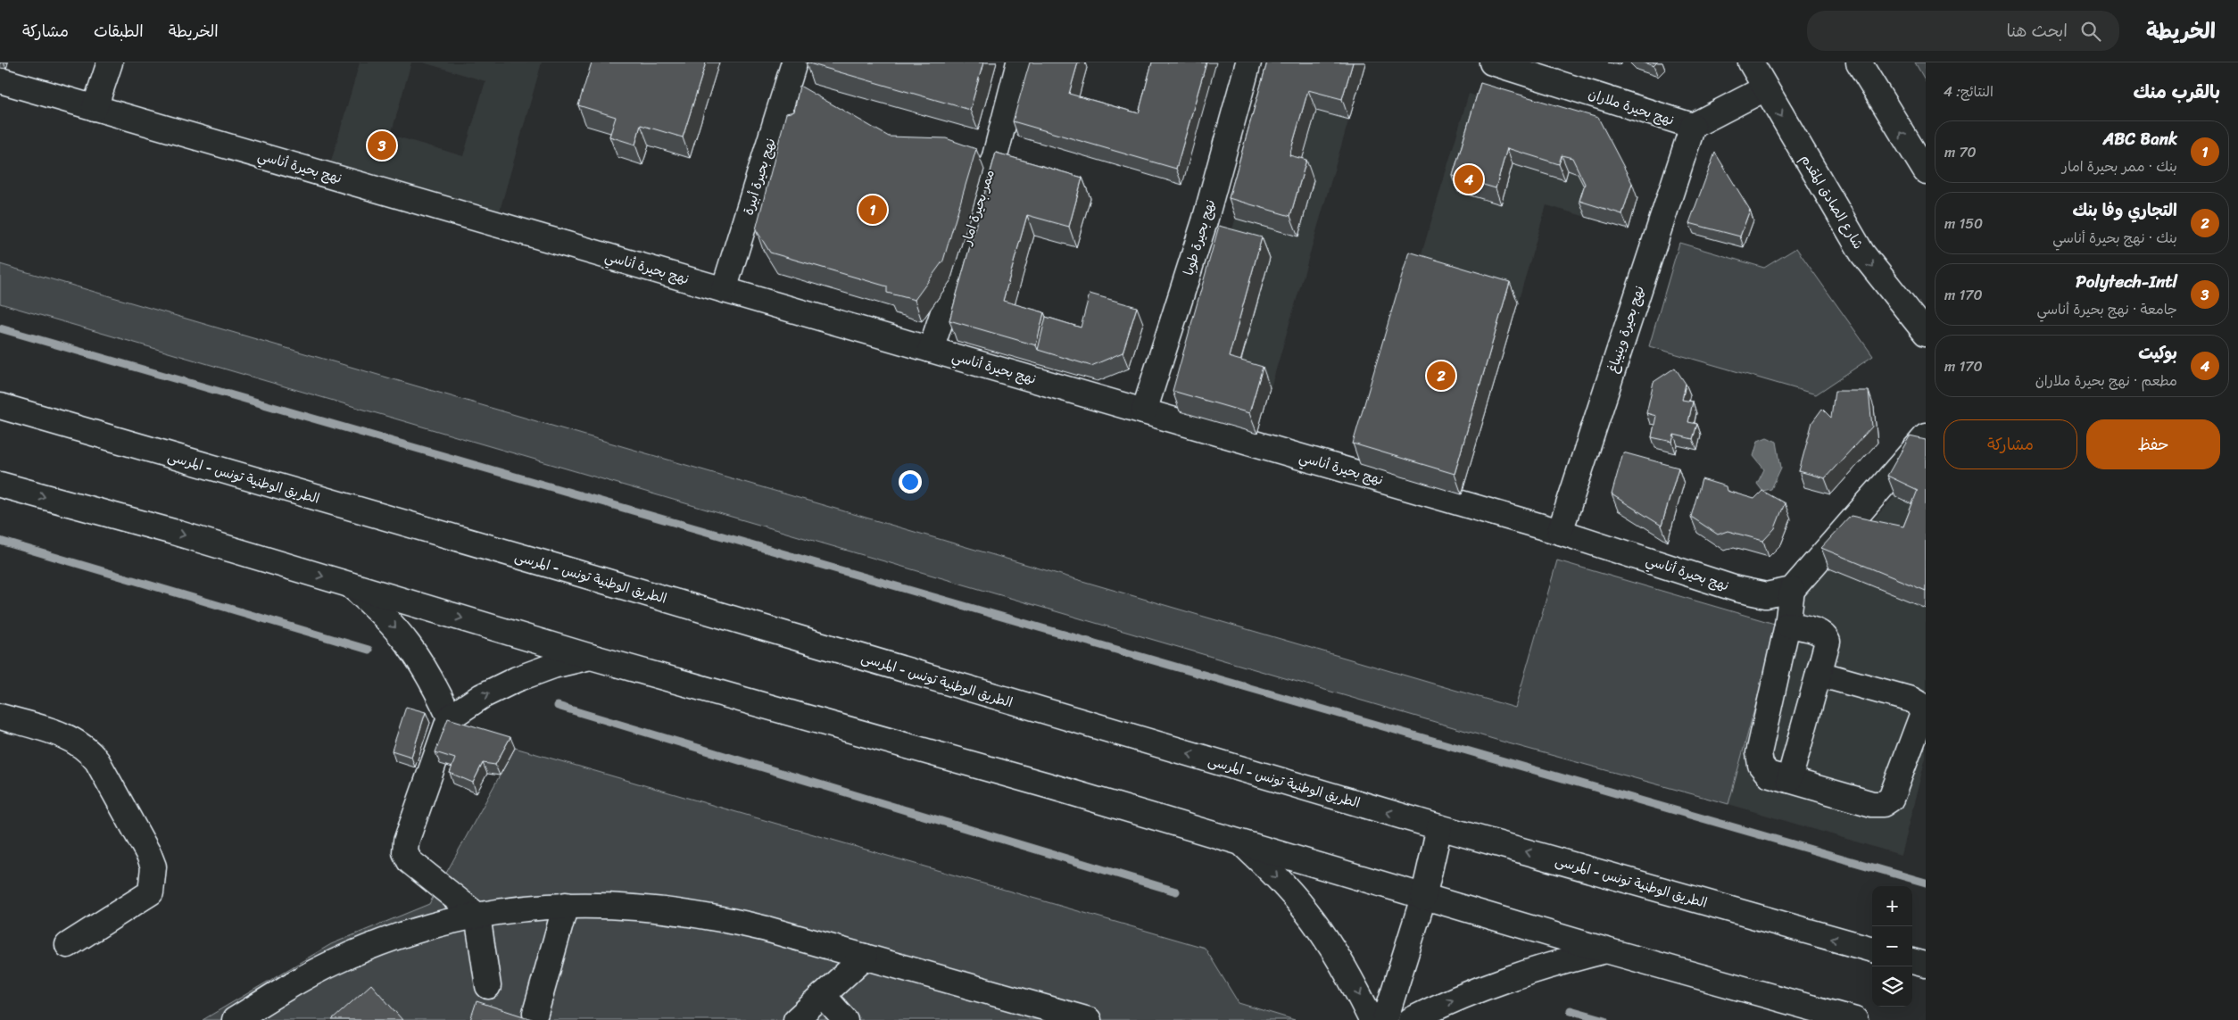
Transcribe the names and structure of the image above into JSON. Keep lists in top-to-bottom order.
{
  "streets": {
    "main road": [
      "نهج بحيرة ملاران",
      "نهج بحيرة أناسي",
      "نهج بحيرة أبيرة",
      "شارع الصادق المقدم",
      "ممر بحيرة امار",
      "نهج بحيرة طوبا",
      "نهج بحيرة وينيباغ",
      "الطريق الوطنية تونس - المرسى"
    ]
  },
  "crossings": [
    ["نهج بحيرة ملاران", "شارع الصادق المقدم"],
    ["نهج بحيرة ملاران", "نهج بحيرة وينيباغ"],
    ["نهج بحيرة أناسي", "نهج بحيرة أبيرة"],
    ["نهج بحيرة أناسي", "ممر بحيرة امار"],
    ["نهج بحيرة أناسي", "نهج بحيرة طوبا"],
    ["نهج بحيرة أناسي", "نهج بحيرة وينيباغ"]
  ],
  "page": {
    "header": "الخريطة",
    "search": "ابحث هنا",
    "nav": ["الخريطة", "الطبقات", "مشاركة"],
    "heading": ["بالقرب منك", "النتائج: 4"],
    "list": [
      {
        "mark": "1",
        "name": "ABC Bank",
        "note": "بنك · ممر بحيرة امار",
        "value": "70 m"
      },
      {
        "mark": "2",
        "name": "التجاري وفا بنك",
        "note": "بنك · نهج بحيرة أناسي",
        "value": "150 m"
      },
      {
        "mark": "3",
        "name": "Polytech-Intl",
        "note": "جامعة · نهج بحيرة أناسي",
        "value": "170 m"
      },
      {
        "mark": "4",
        "name": "بوكيت",
        "note": "مطعم · نهج بحيرة ملاران",
        "value": "170 m"
      }
    ],
    "pins": [
      "3",
      "4",
      "1",
      "2"
    ],
    "buttons": ["حفظ", "مشاركة"],
    "map_buttons": ["+", "−"]
  }
}
